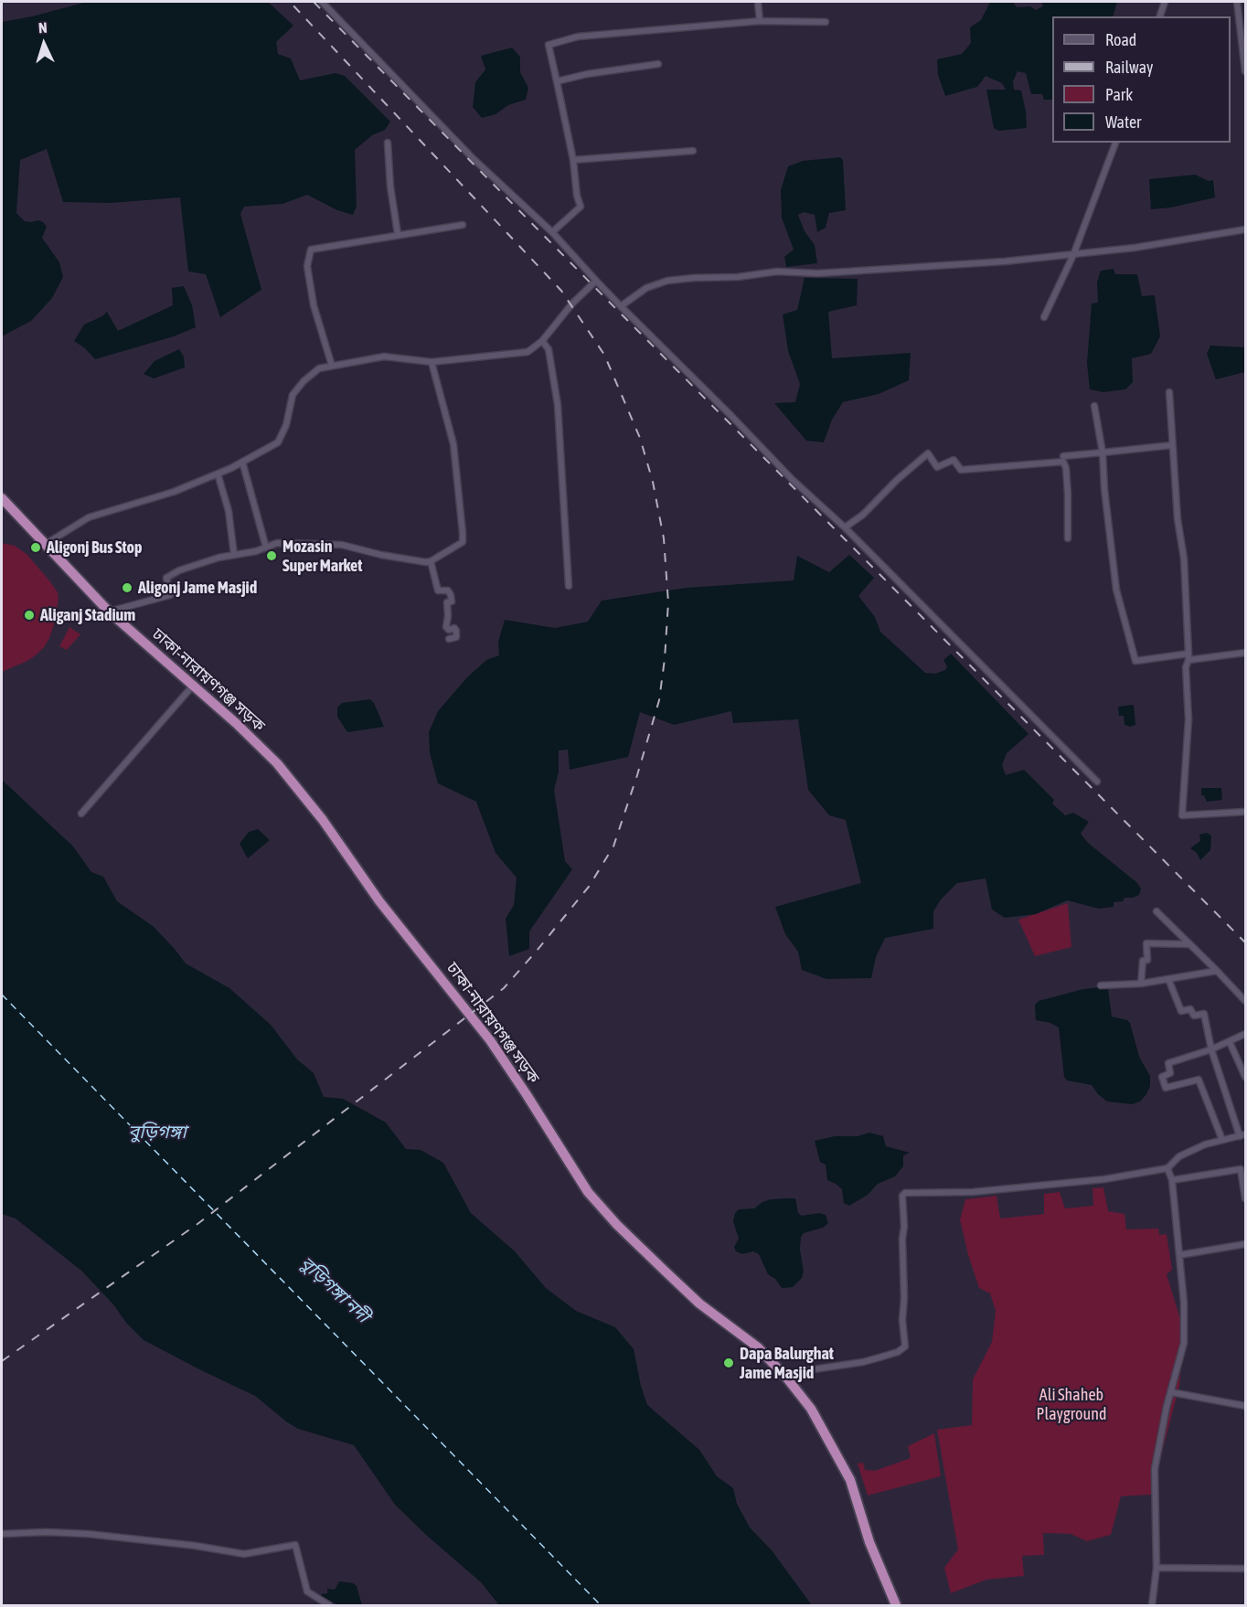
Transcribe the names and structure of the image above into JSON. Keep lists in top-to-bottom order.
{
  "streets": {
    "highway": ["ঢাকা-নারায়ণগঞ্জ সড়ক"]
  },
  "water": ["বুড়িগঙ্গা", "বুড়িগঙ্গা নদী"],
  "parks": ["Ali Shaheb Playground"],
  "places": [
    "Aligonj Bus Stop",
    "Mozasin Super Market",
    "Aligonj Jame Masjid",
    "Aliganj Stadium",
    "Dapa Balurghat Jame Masjid"
  ],
  "legend": [
    "Road",
    "Railway",
    "Park",
    "Water"
  ],
  "north": "top"
}
